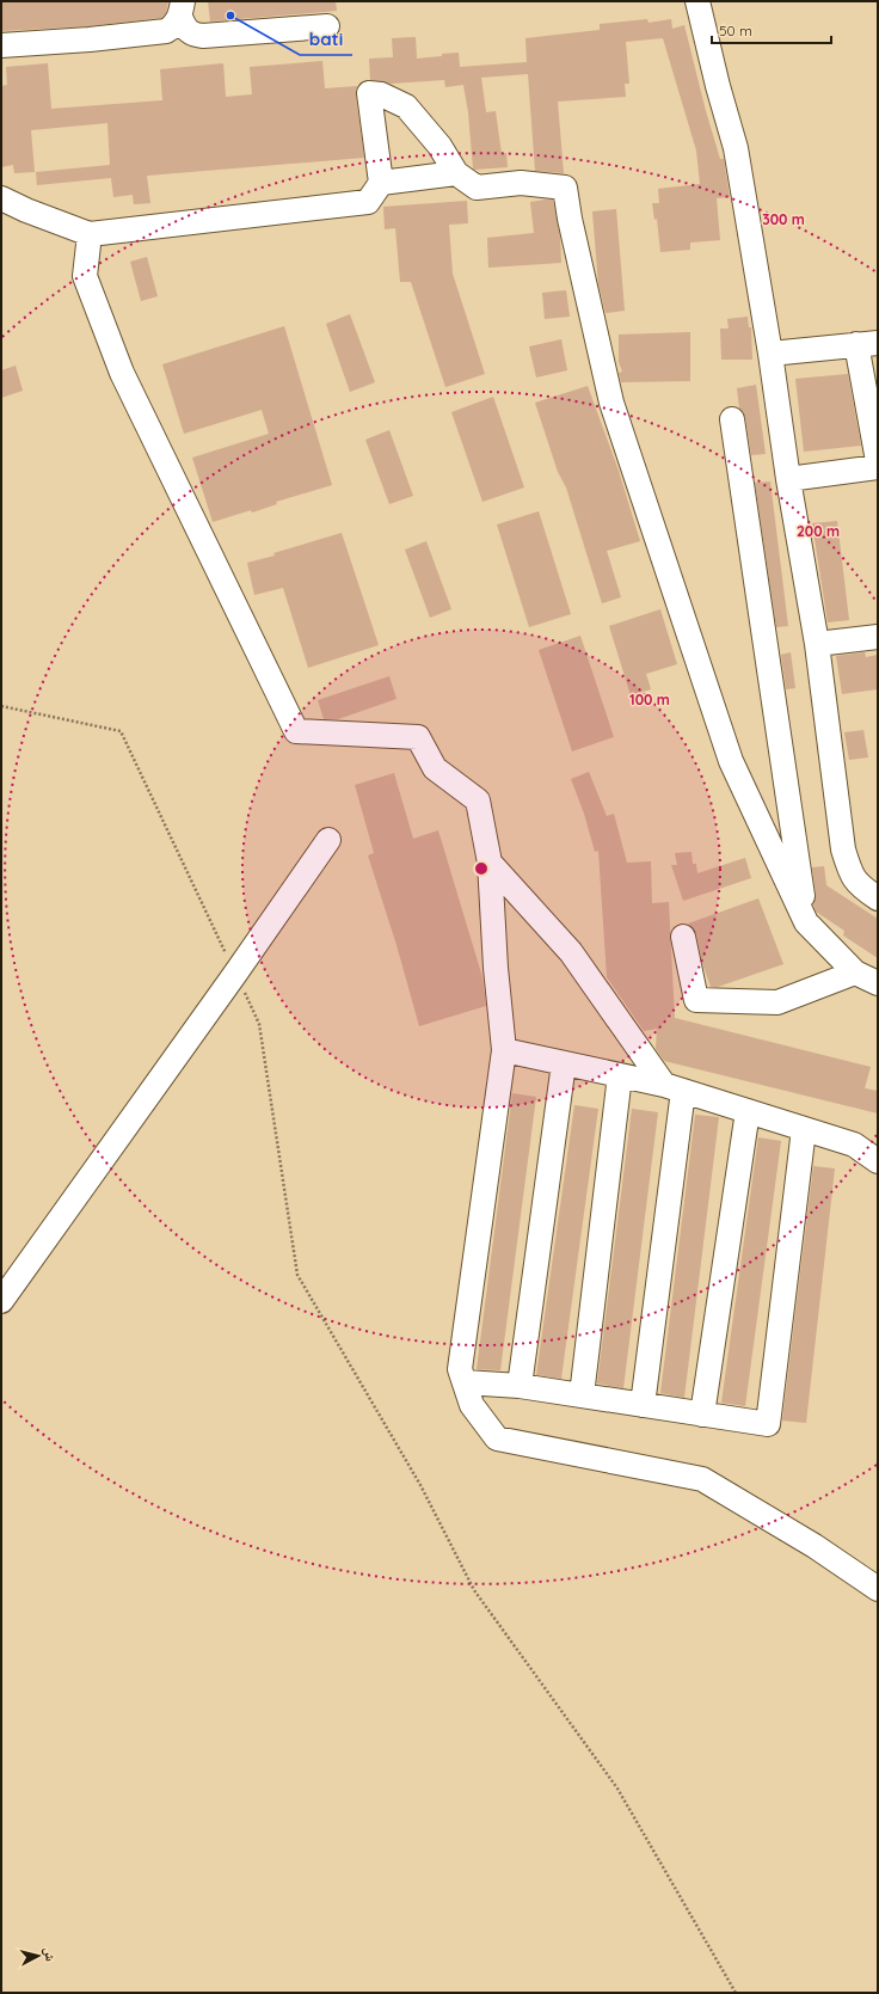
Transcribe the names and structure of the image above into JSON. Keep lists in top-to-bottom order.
{
  "places": ["bati"],
  "scale_bar": "50 m",
  "north": "right",
  "rings": ["300 m", "200 m", "100 m"]
}
